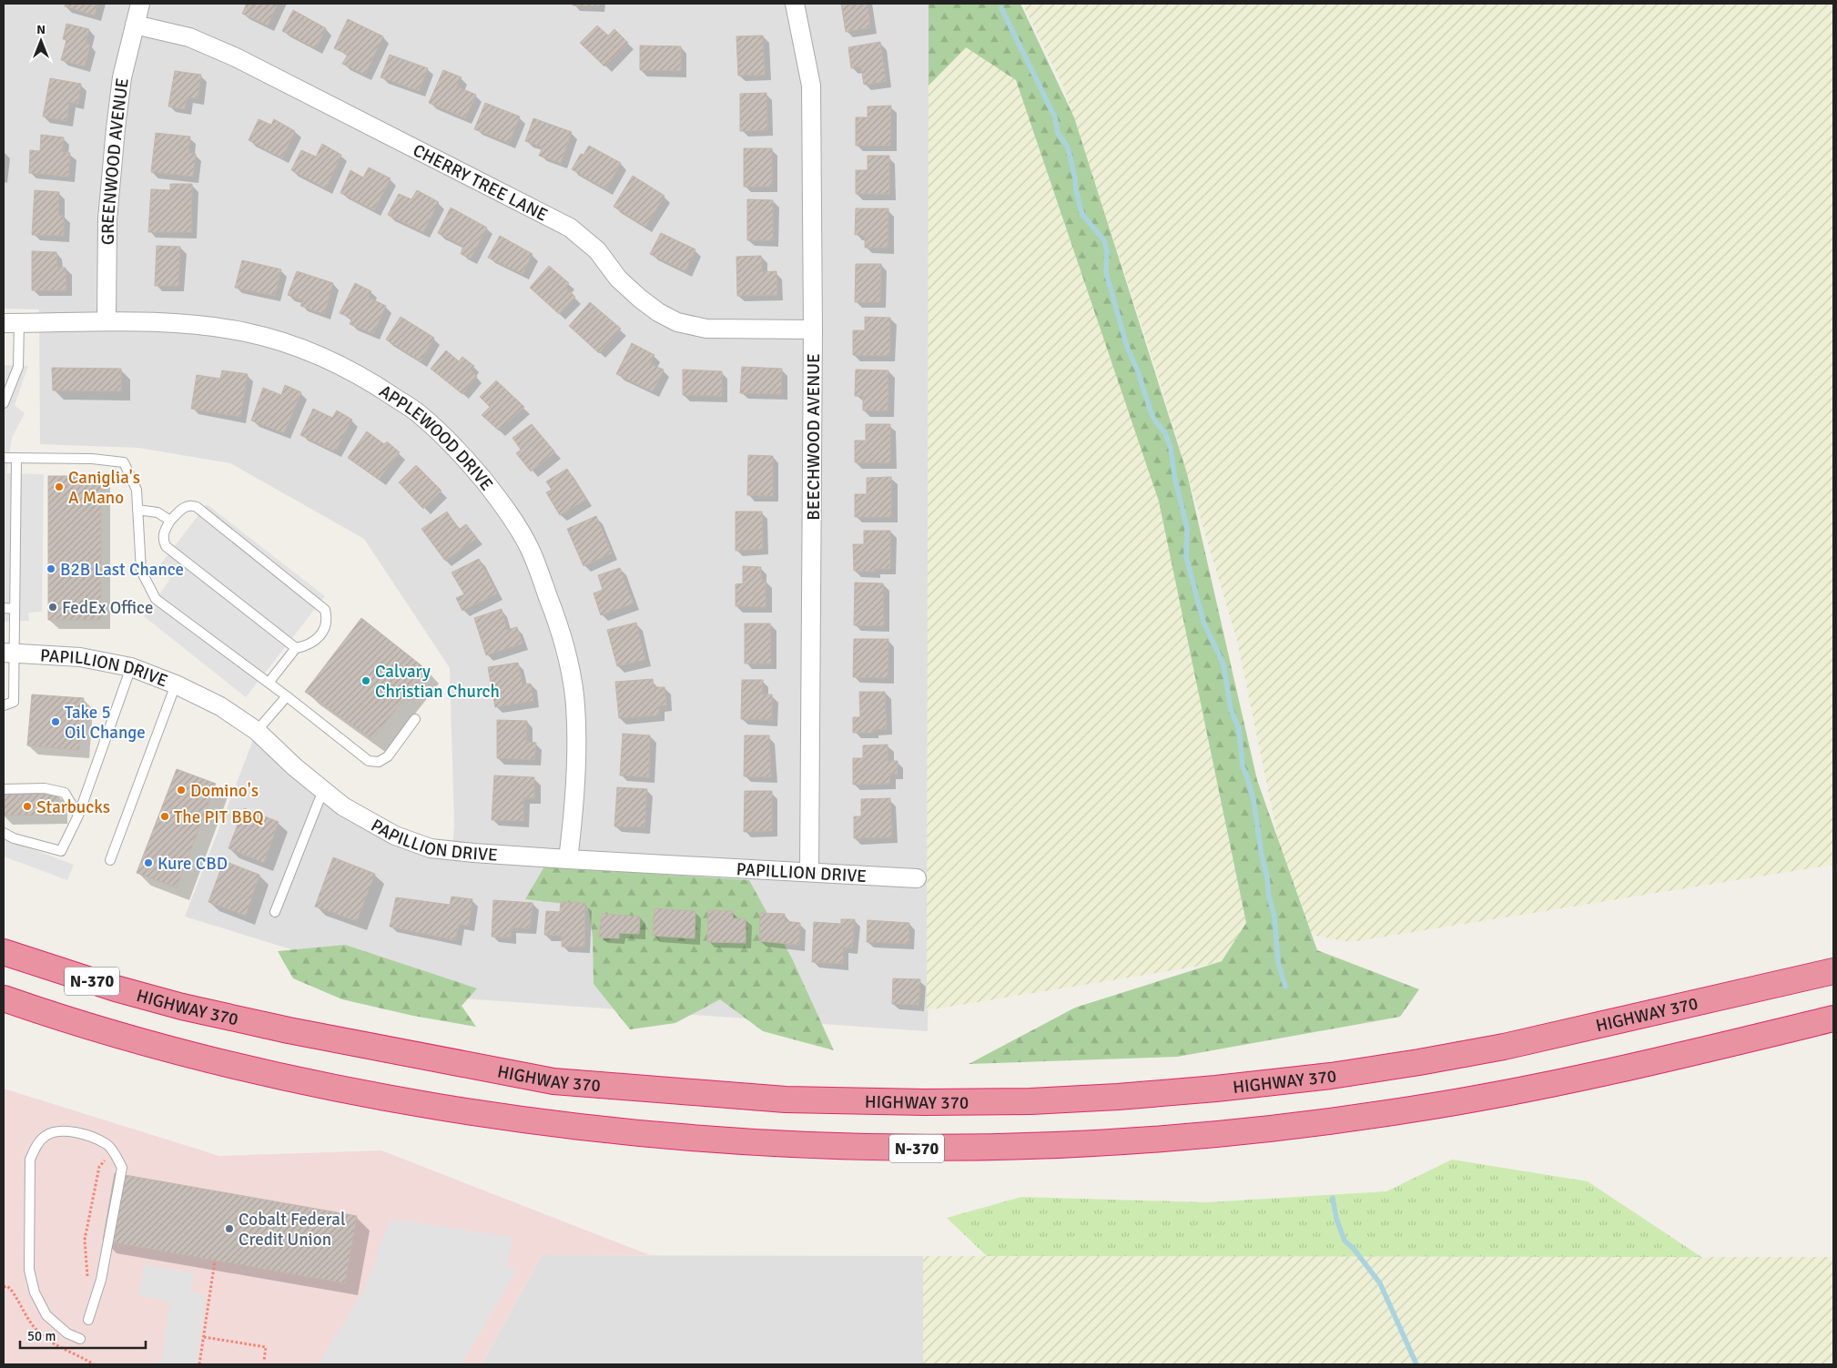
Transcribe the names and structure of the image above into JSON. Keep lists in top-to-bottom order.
{
  "streets": {
    "highway": ["N-370", "HIGHWAY 370"],
    "street": [
      "GREENWOOD AVENUE",
      "CHERRY TREE LANE",
      "BEECHWOOD AVENUE",
      "APPLEWOOD DRIVE",
      "PAPILLION DRIVE"
    ]
  },
  "crossings": [
    ["GREENWOOD AVENUE", "CHERRY TREE LANE"],
    ["GREENWOOD AVENUE", "APPLEWOOD DRIVE"],
    ["CHERRY TREE LANE", "BEECHWOOD AVENUE"],
    ["BEECHWOOD AVENUE", "PAPILLION DRIVE"],
    ["APPLEWOOD DRIVE", "PAPILLION DRIVE"]
  ],
  "places": [
    "Caniglia's A Mano",
    "B2B Last Chance",
    "FedEx Office",
    "Calvary Christian Church",
    "Take 5 Oil Change",
    "Domino's",
    "Starbucks",
    "The PIT BBQ",
    "Kure CBD",
    "Cobalt Federal Credit Union"
  ],
  "scale_bar": "50 m",
  "north": "top"
}
